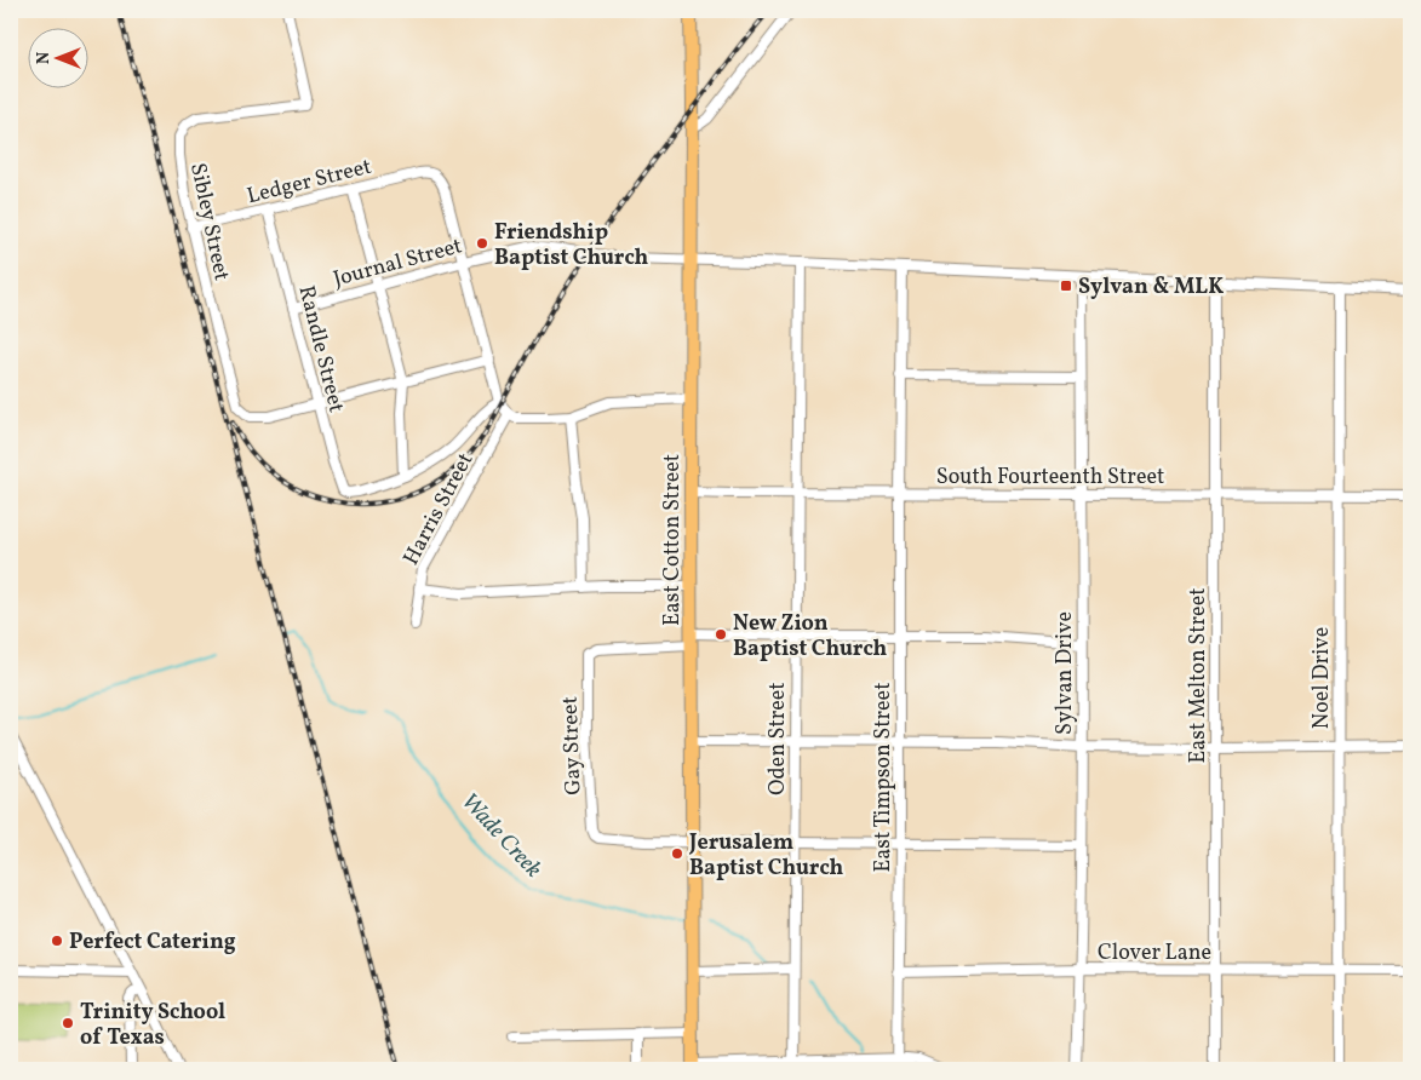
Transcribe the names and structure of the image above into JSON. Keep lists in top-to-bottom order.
{
  "streets": {
    "main road": ["East Cotton Street"],
    "street": [
      "Ledger Street",
      "Sibley Street",
      "Journal Street",
      "Randle Street",
      "South Fourteenth Street",
      "Harris Street",
      "Sylvan Drive",
      "East Melton Street",
      "Noel Drive",
      "Oden Street",
      "Gay Street",
      "East Timpson Street",
      "Clover Lane"
    ]
  },
  "crossings": [
    ["Ledger Street", "Sibley Street"],
    ["Ledger Street", "Journal Street"],
    ["Ledger Street", "Randle Street"],
    ["Sibley Street", "Randle Street"],
    ["Journal Street", "Randle Street"],
    ["Journal Street", "East Cotton Street"],
    ["Journal Street", "Sylvan Drive"],
    ["Journal Street", "East Melton Street"],
    ["Journal Street", "Noel Drive"],
    ["Journal Street", "Oden Street"],
    ["Journal Street", "East Timpson Street"],
    ["South Fourteenth Street", "East Cotton Street"],
    ["South Fourteenth Street", "Sylvan Drive"],
    ["South Fourteenth Street", "East Melton Street"],
    ["South Fourteenth Street", "Noel Drive"],
    ["South Fourteenth Street", "Oden Street"],
    ["South Fourteenth Street", "East Timpson Street"],
    ["East Cotton Street", "Gay Street"],
    ["Sylvan Drive", "Clover Lane"],
    ["East Melton Street", "Clover Lane"],
    ["Noel Drive", "Clover Lane"],
    ["East Timpson Street", "Clover Lane"]
  ],
  "water": ["Wade Creek"],
  "places": {
    "other": [
      "Friendship Baptist Church",
      "New Zion Baptist Church",
      "Jerusalem Baptist Church",
      "Perfect Catering",
      "Trinity School of Texas"
    ],
    "transit": ["Sylvan & MLK"]
  },
  "north": "left"
}
